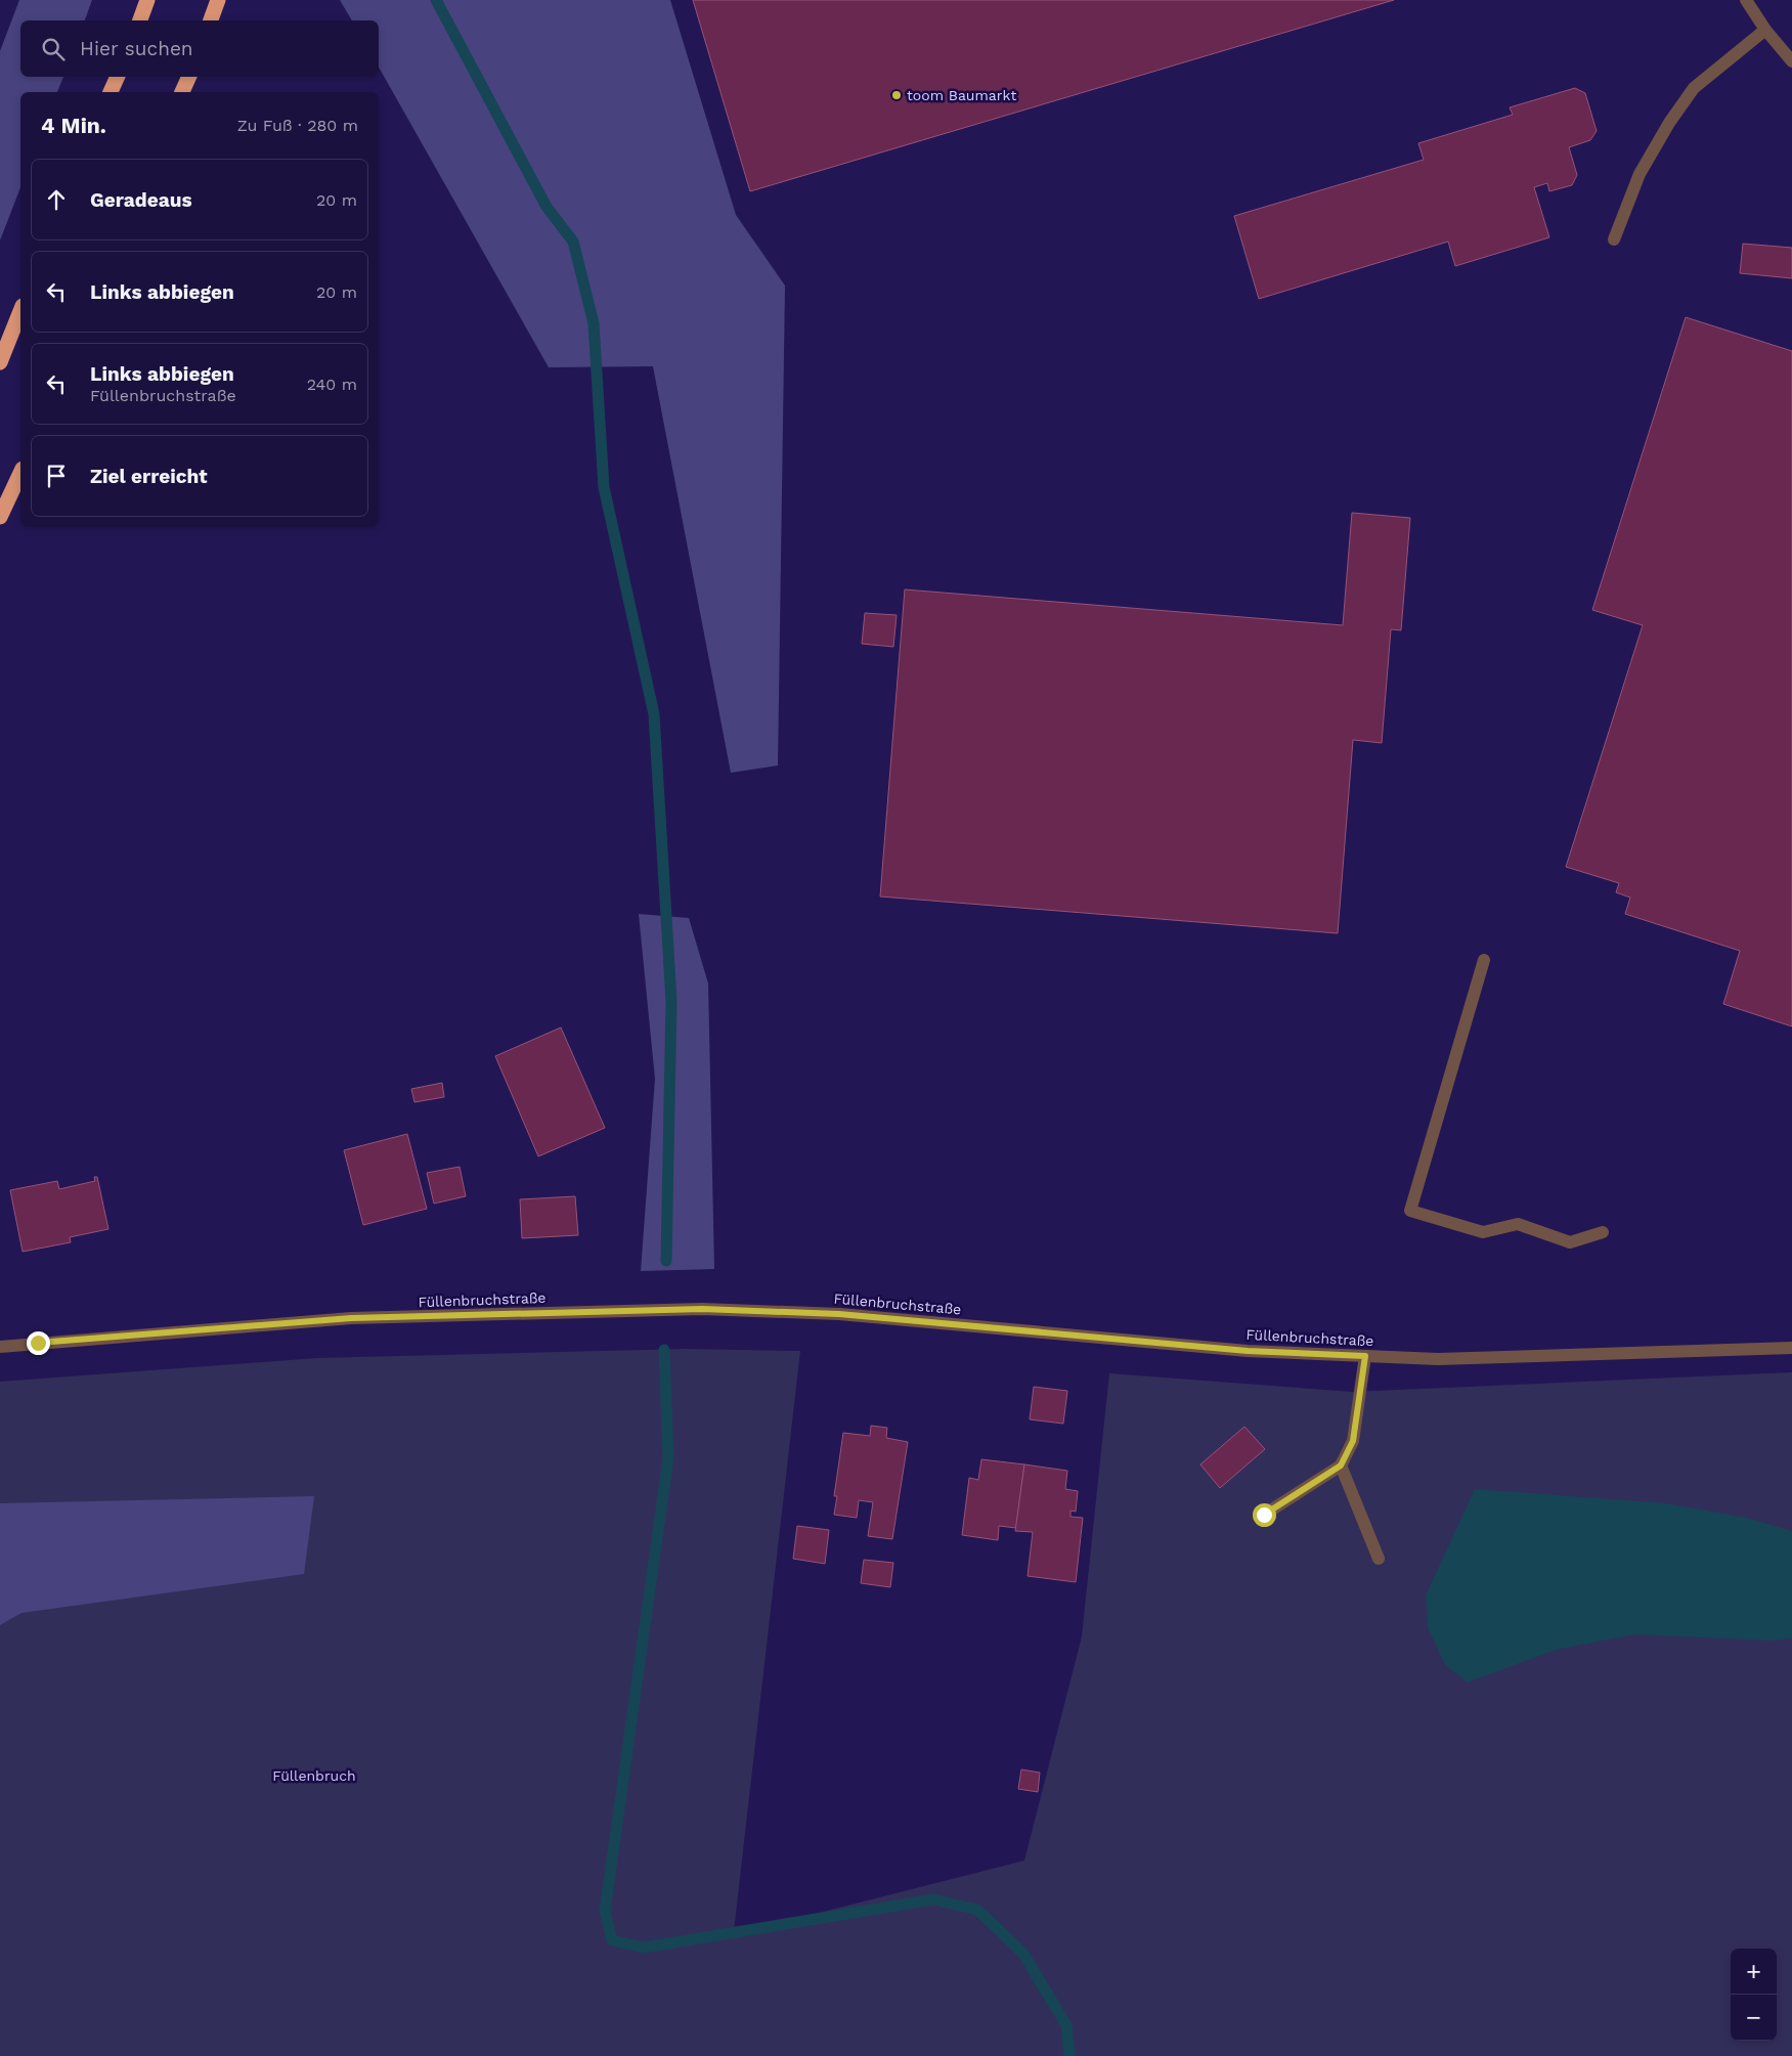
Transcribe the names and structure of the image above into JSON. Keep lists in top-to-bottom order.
{
  "streets": {
    "street": ["Füllenbruchstraße"]
  },
  "parks": ["Füllenbruch"],
  "places": ["toom Baumarkt"],
  "page": {
    "search": "Hier suchen",
    "heading": ["4 Min.", "Zu Fuß · 280 m"],
    "list": [
      ["Geradeaus", "20 m"],
      ["Links abbiegen", "20 m"],
      ["Links abbiegen", "Füllenbruchstraße", "240 m"],
      "Ziel erreicht"
    ],
    "map_buttons": ["+", "−"]
  }
}
